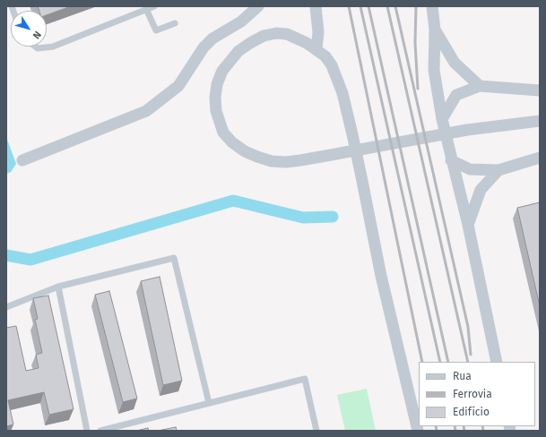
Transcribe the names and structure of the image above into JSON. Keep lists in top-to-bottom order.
{
  "legend": ["Rua", "Ferrovia", "Edifício"],
  "north": "bottom right"
}
